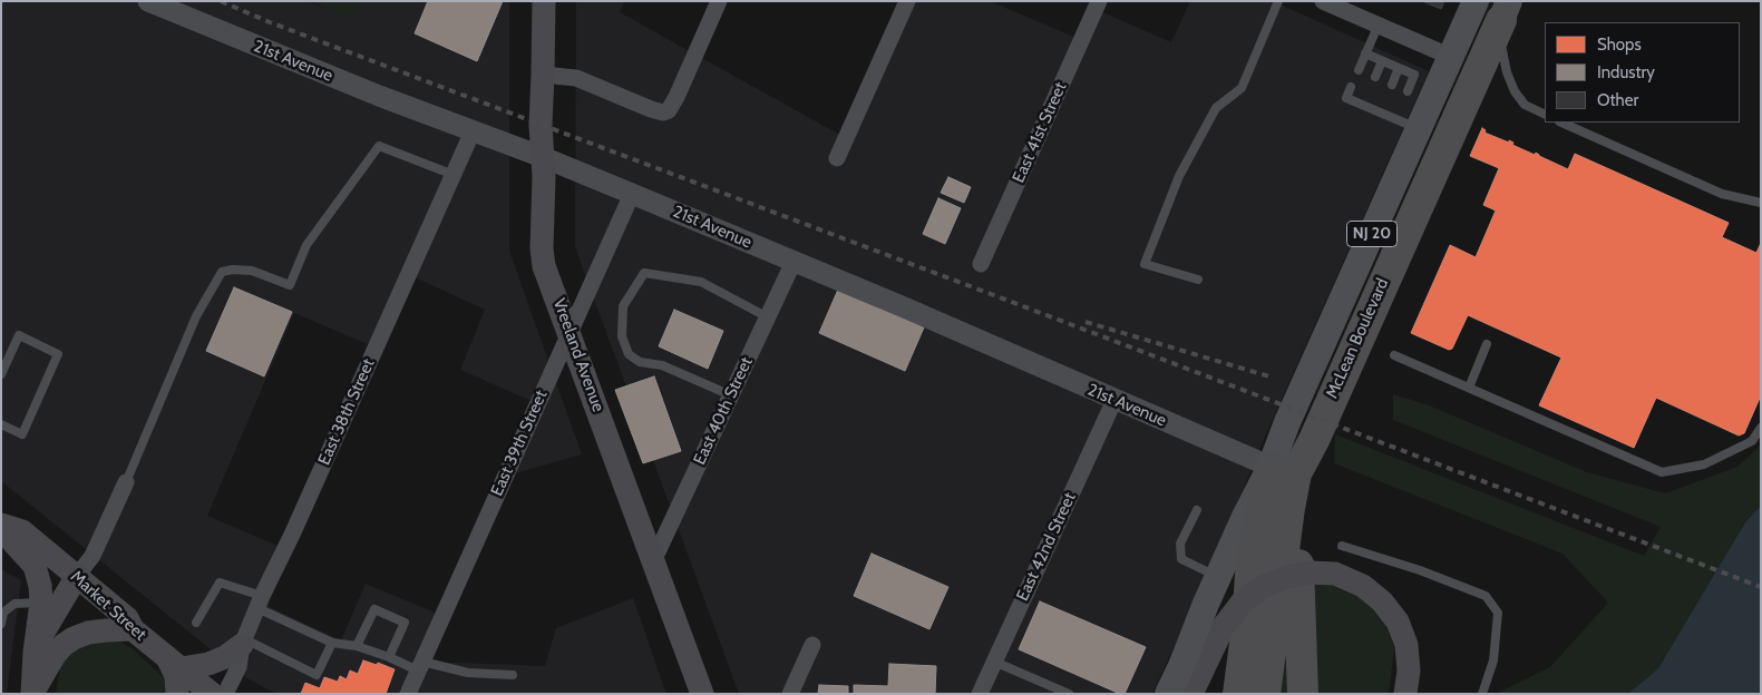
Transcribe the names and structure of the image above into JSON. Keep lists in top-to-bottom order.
{
  "streets": {
    "highway": ["NJ 20", "McLean Boulevard"],
    "main road": ["Vreeland Avenue", "Market Street"],
    "street": [
      "21st Avenue",
      "East 41st Street",
      "East 40th Street",
      "East 38th Street",
      "East 39th Street",
      "East 42nd Street"
    ]
  },
  "crossings": [
    ["21st Avenue", "McLean Boulevard"],
    ["21st Avenue", "Vreeland Avenue"],
    ["21st Avenue", "East 40th Street"],
    ["21st Avenue", "East 38th Street"],
    ["21st Avenue", "East 39th Street"],
    ["21st Avenue", "East 42nd Street"],
    ["Vreeland Avenue", "East 40th Street"],
    ["Vreeland Avenue", "East 39th Street"]
  ],
  "legend": ["Shops", "Industry", "Other"]
}
